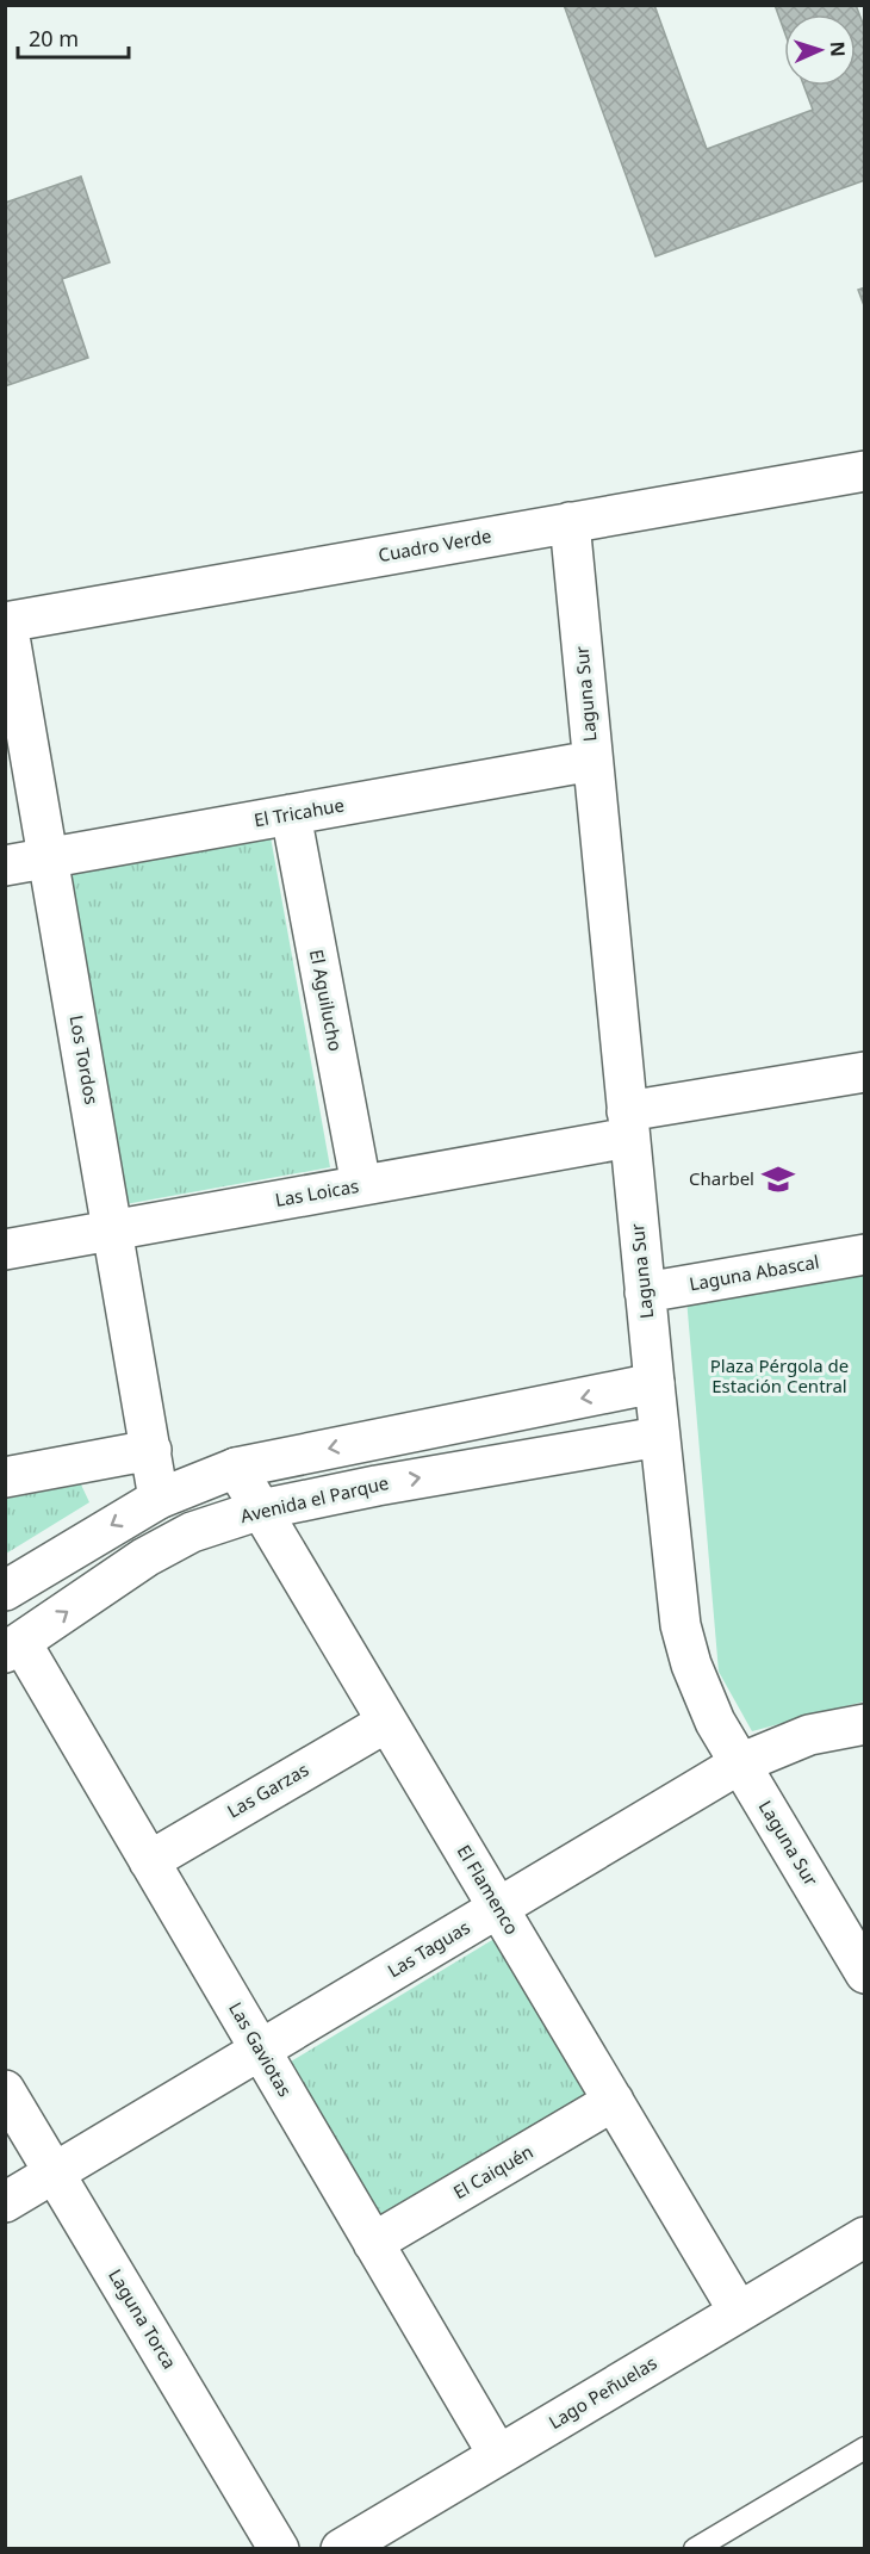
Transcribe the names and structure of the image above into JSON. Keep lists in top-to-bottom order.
{
  "streets": {
    "street": [
      "Cuadro Verde",
      "Laguna Sur",
      "El Tricahue",
      "El Aguilucho",
      "Los Tordos",
      "Las Loicas",
      "Laguna Abascal",
      "Avenida el Parque",
      "Las Garzas",
      "El Flamenco",
      "Las Taguas",
      "Las Gaviotas",
      "El Caiquén",
      "Laguna Torca",
      "Lago Peñuelas"
    ]
  },
  "crossings": [
    ["Cuadro Verde", "Laguna Sur"],
    ["Cuadro Verde", "Los Tordos"],
    ["Laguna Sur", "El Tricahue"],
    ["Laguna Sur", "Las Loicas"],
    ["Laguna Sur", "Laguna Abascal"],
    ["Laguna Sur", "Avenida el Parque"],
    ["Laguna Sur", "Las Taguas"],
    ["El Tricahue", "El Aguilucho"],
    ["El Tricahue", "Los Tordos"],
    ["El Aguilucho", "Las Loicas"],
    ["Los Tordos", "Las Loicas"],
    ["Avenida el Parque", "El Flamenco"],
    ["Avenida el Parque", "Las Gaviotas"],
    ["Las Garzas", "El Flamenco"],
    ["Las Garzas", "Las Gaviotas"],
    ["El Flamenco", "Las Taguas"],
    ["El Flamenco", "El Caiquén"],
    ["El Flamenco", "Lago Peñuelas"],
    ["Las Taguas", "Las Gaviotas"],
    ["Las Taguas", "Laguna Torca"],
    ["Las Gaviotas", "El Caiquén"],
    ["Las Gaviotas", "Lago Peñuelas"]
  ],
  "parks": ["Plaza Pérgola de Estación Central"],
  "places": {
    "school or university": ["Charbel"]
  },
  "scale_bar": "20 m",
  "north": "right"
}
